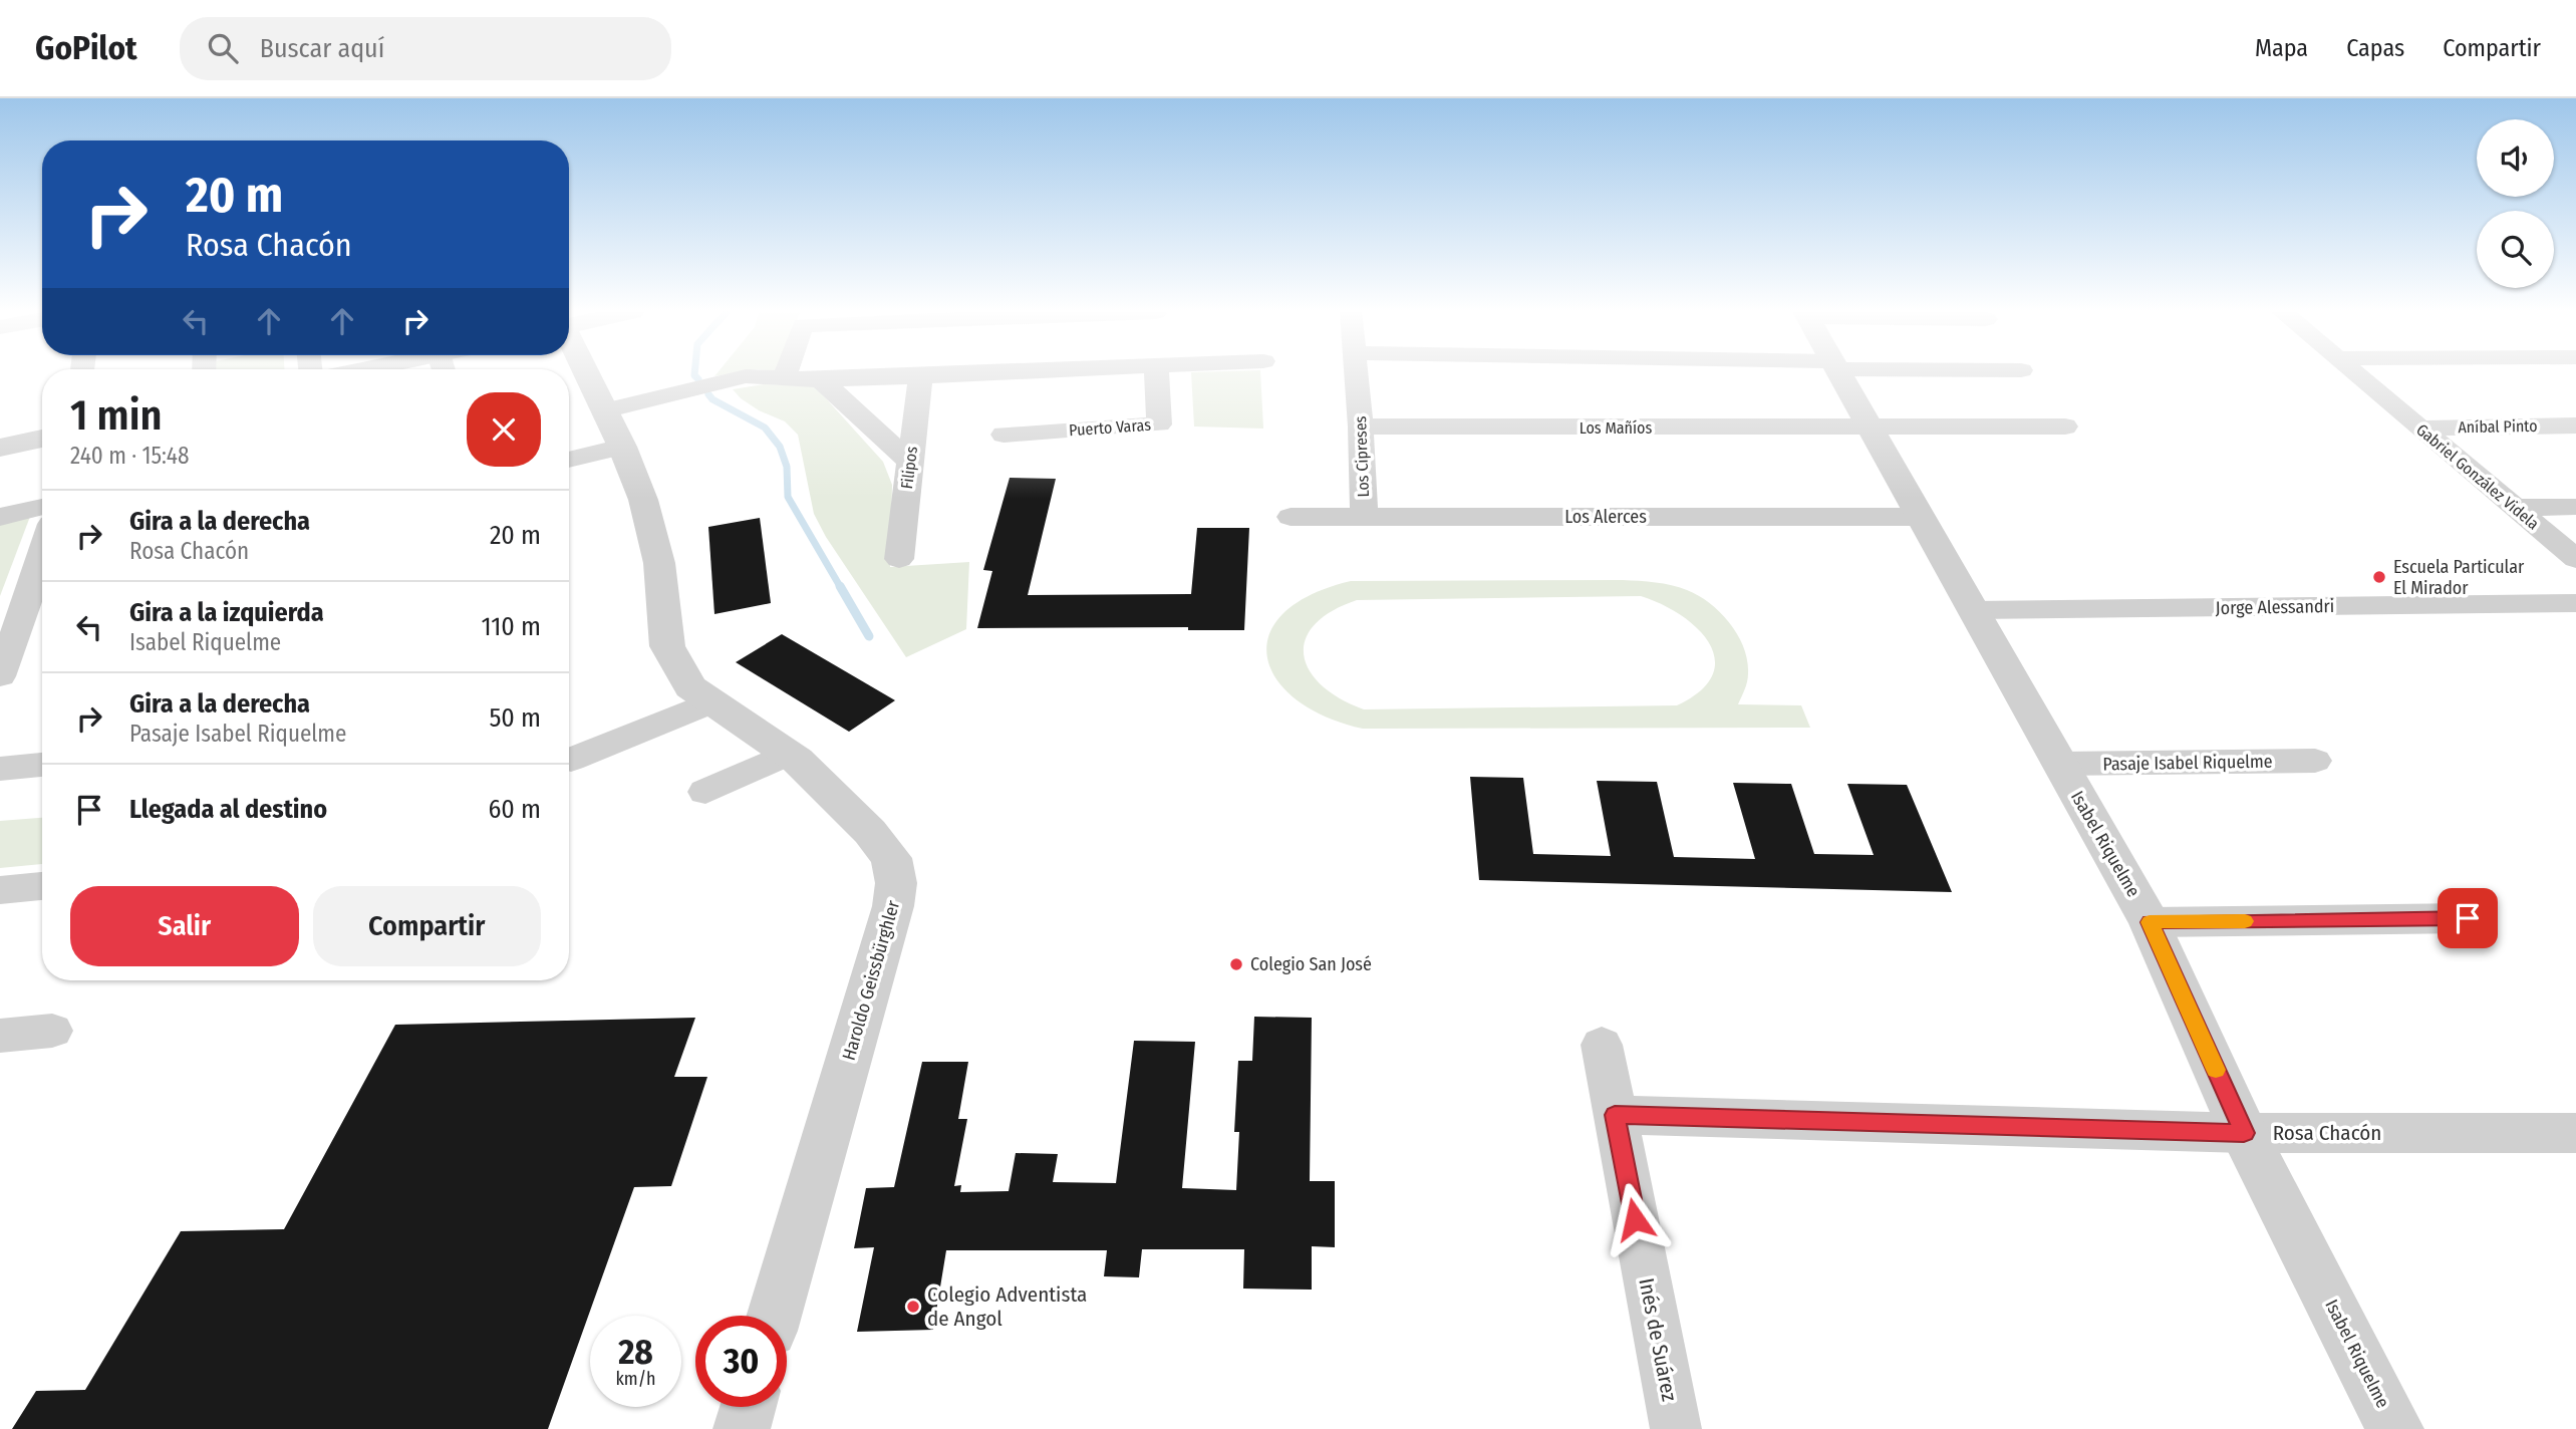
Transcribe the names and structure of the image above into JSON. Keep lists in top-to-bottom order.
{
  "streets": {
    "street": [
      "Aníbal Pinto",
      "Puerto Varas",
      "Los Mañíos",
      "Los Cipreses",
      "Filipos",
      "Gabriel González Videla",
      "Los Alerces",
      "Jorge Alessandri",
      "Pasaje Isabel Riquelme",
      "Isabel Riquelme",
      "Haroldo Geissbürghler",
      "Rosa Chacón",
      "Inés de Suárez"
    ]
  },
  "crossings": [
    ["Aníbal Pinto", "Gabriel González Videla"],
    ["Los Mañíos", "Los Cipreses"],
    ["Los Mañíos", "Isabel Riquelme"],
    ["Los Cipreses", "Los Alerces"],
    ["Los Alerces", "Isabel Riquelme"],
    ["Jorge Alessandri", "Isabel Riquelme"],
    ["Pasaje Isabel Riquelme", "Isabel Riquelme"],
    ["Isabel Riquelme", "Rosa Chacón"],
    ["Rosa Chacón", "Inés de Suárez"]
  ],
  "places": ["Escuela Particular El Mirador", "Colegio San José", "Colegio Adventista de Angol"],
  "page": {
    "header": "GoPilot",
    "search": "Buscar aquí",
    "nav": ["Mapa", "Capas", "Compartir"],
    "turn": ["20 m", "Rosa Chacón"],
    "heading": ["1 min", "240 m · 15:48"],
    "list": [
      {
        "name": "Gira a la derecha",
        "note": "Rosa Chacón",
        "value": "20 m"
      },
      {
        "name": "Gira a la izquierda",
        "note": "Isabel Riquelme",
        "value": "110 m"
      },
      {
        "name": "Gira a la derecha",
        "note": "Pasaje Isabel Riquelme",
        "value": "50 m"
      },
      {
        "name": "Llegada al destino",
        "value": "60 m"
      }
    ],
    "buttons": ["Salir", "Compartir"],
    "speed": "28 km/h",
    "limit": "30"
  }
}
